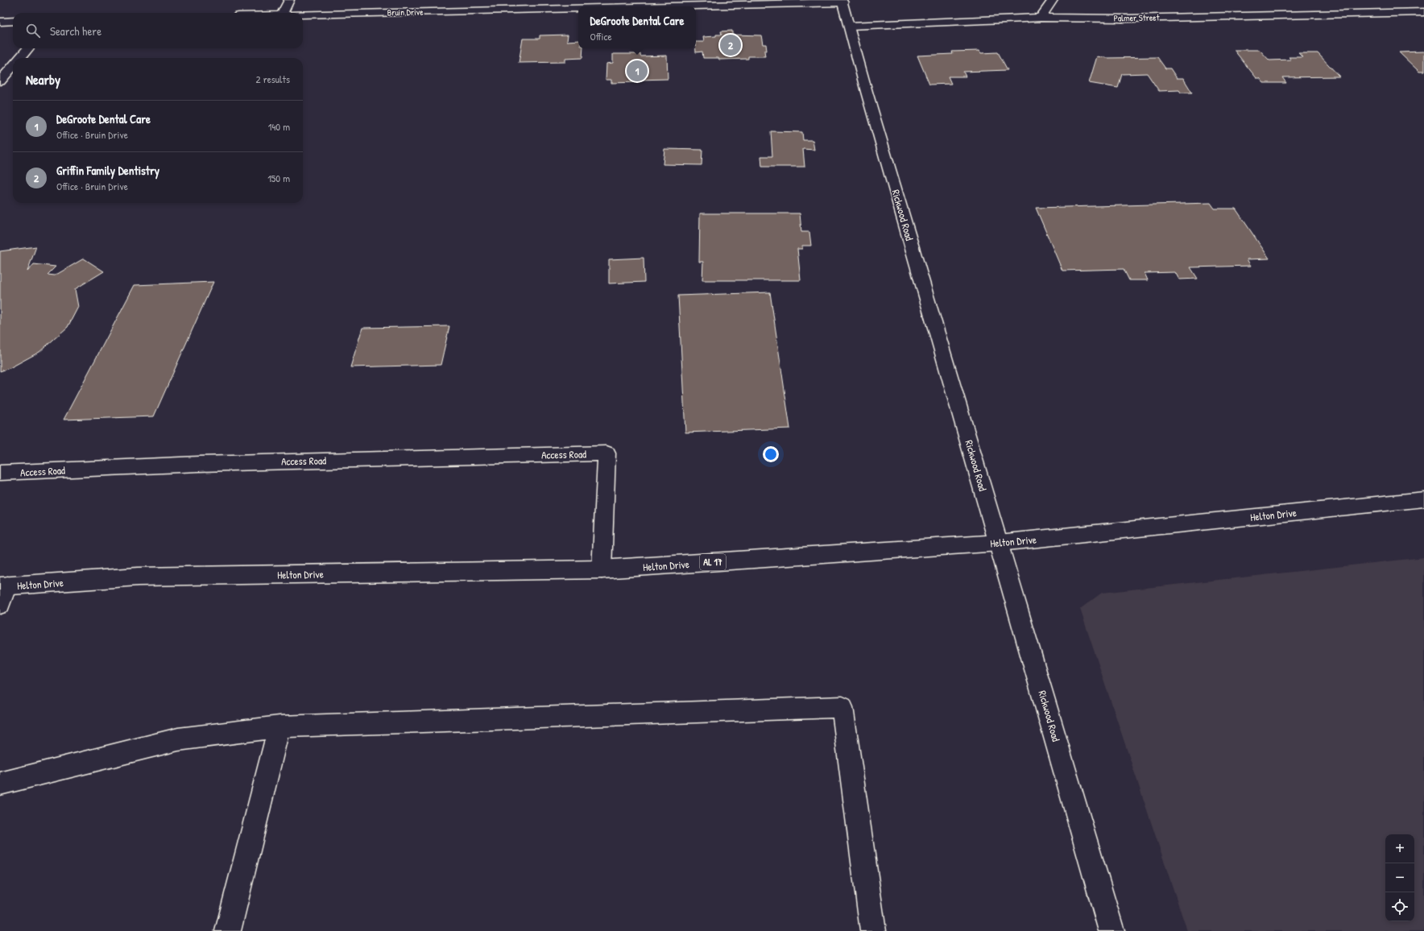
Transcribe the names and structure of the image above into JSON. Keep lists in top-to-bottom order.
{
  "streets": {
    "street": [
      "Bruin Drive",
      "Palmer Street",
      "Rickwood Road",
      "Access Road",
      "Helton Drive",
      "AL 17"
    ]
  },
  "crossings": [
    ["Bruin Drive", "Rickwood Road"],
    ["Palmer Street", "Rickwood Road"],
    ["Rickwood Road", "Helton Drive"],
    ["Access Road", "Helton Drive"]
  ],
  "page": {
    "popup": ["DeGroote Dental Care", "Office"],
    "search": "Search here",
    "pins": ["2", "1"],
    "heading": ["Nearby", "2 results"],
    "list": [
      {
        "mark": "1",
        "name": "DeGroote Dental Care",
        "note": "Office · Bruin Drive",
        "value": "140 m"
      },
      {
        "mark": "2",
        "name": "Griffin Family Dentistry",
        "note": "Office · Bruin Drive",
        "value": "150 m"
      }
    ],
    "map_buttons": ["+", "−"]
  }
}
